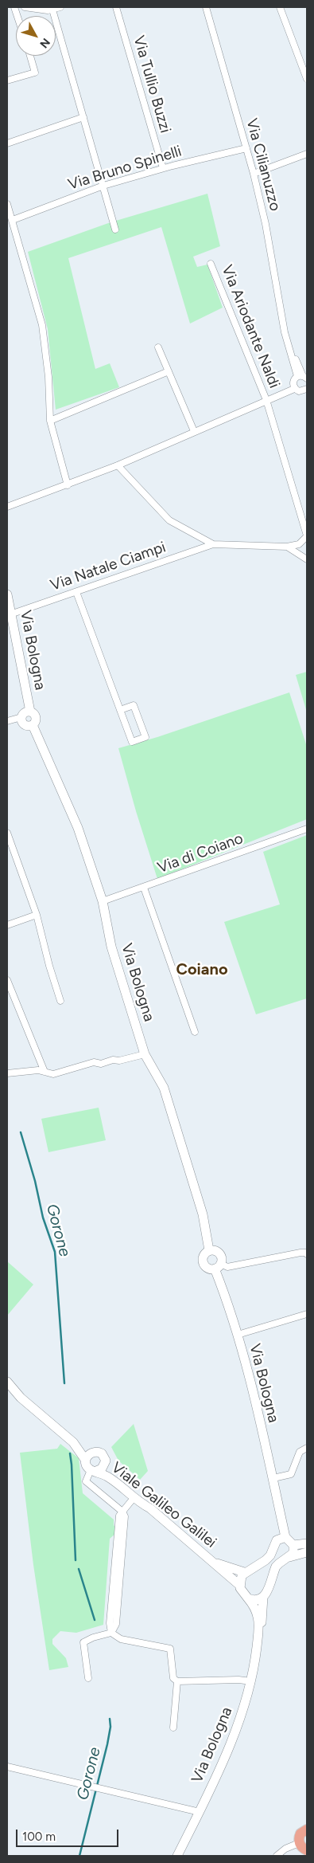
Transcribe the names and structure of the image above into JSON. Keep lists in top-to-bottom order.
{
  "streets": {
    "street": [
      "Via Tullio Buzzi",
      "Via Cilianuzzo",
      "Via Bruno Spinelli",
      "Via Ariodante Naldi",
      "Via Natale Ciampi",
      "Via Bologna",
      "Via di Coiano",
      "Viale Galileo Galilei"
    ]
  },
  "crossings": [
    ["Via Tullio Buzzi", "Via Bruno Spinelli"],
    ["Via Cilianuzzo", "Via Bruno Spinelli"],
    ["Via Natale Ciampi", "Via Bologna"],
    ["Via Bologna", "Via di Coiano"]
  ],
  "districts": ["Coiano"],
  "water": ["Gorone"],
  "scale_bar": "100 m",
  "north": "bottom right"
}
